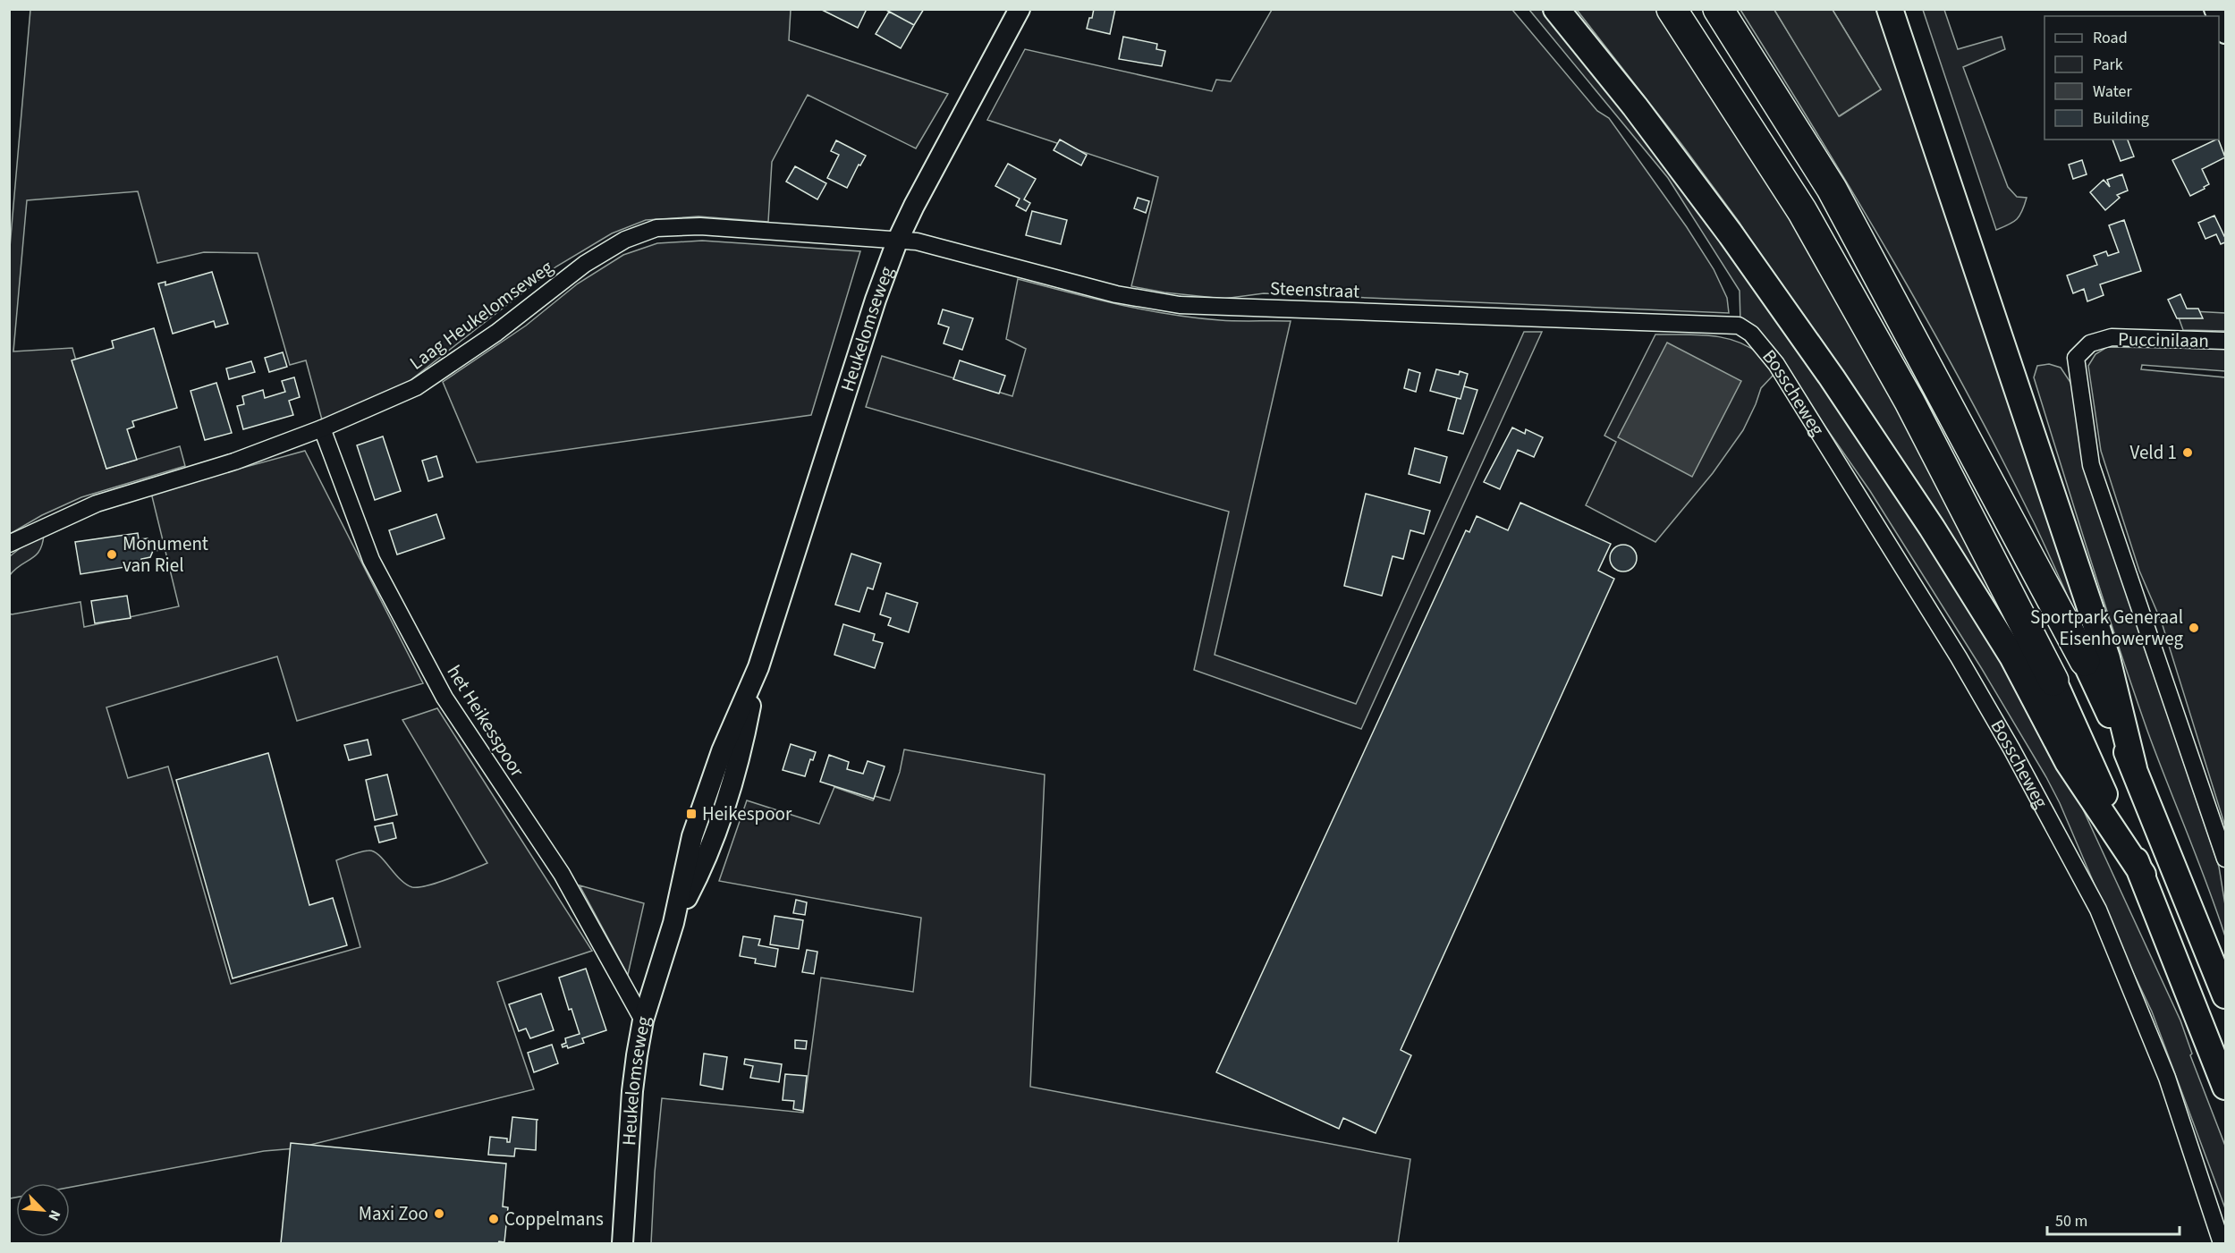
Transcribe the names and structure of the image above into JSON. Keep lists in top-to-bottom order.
{
  "streets": {
    "street": [
      "Steenstraat",
      "Laag Heukelomseweg",
      "Heukelomseweg",
      "Puccinilaan",
      "Bosscheweg",
      "het Heikesspoor"
    ]
  },
  "crossings": [
    ["Steenstraat", "Laag Heukelomseweg"],
    ["Steenstraat", "Heukelomseweg"],
    ["Steenstraat", "Bosscheweg"],
    ["Laag Heukelomseweg", "Heukelomseweg"],
    ["Laag Heukelomseweg", "het Heikesspoor"],
    ["Heukelomseweg", "het Heikesspoor"]
  ],
  "places": {
    "other": [
      "Veld 1",
      "Monument van Riel",
      "Sportpark Generaal Eisenhowerweg",
      "Maxi Zoo",
      "Coppelmans"
    ],
    "transit": ["Heikespoor"]
  },
  "legend": [
    "Road",
    "Park",
    "Water",
    "Building"
  ],
  "scale_bar": "50 m",
  "north": "bottom right"
}
